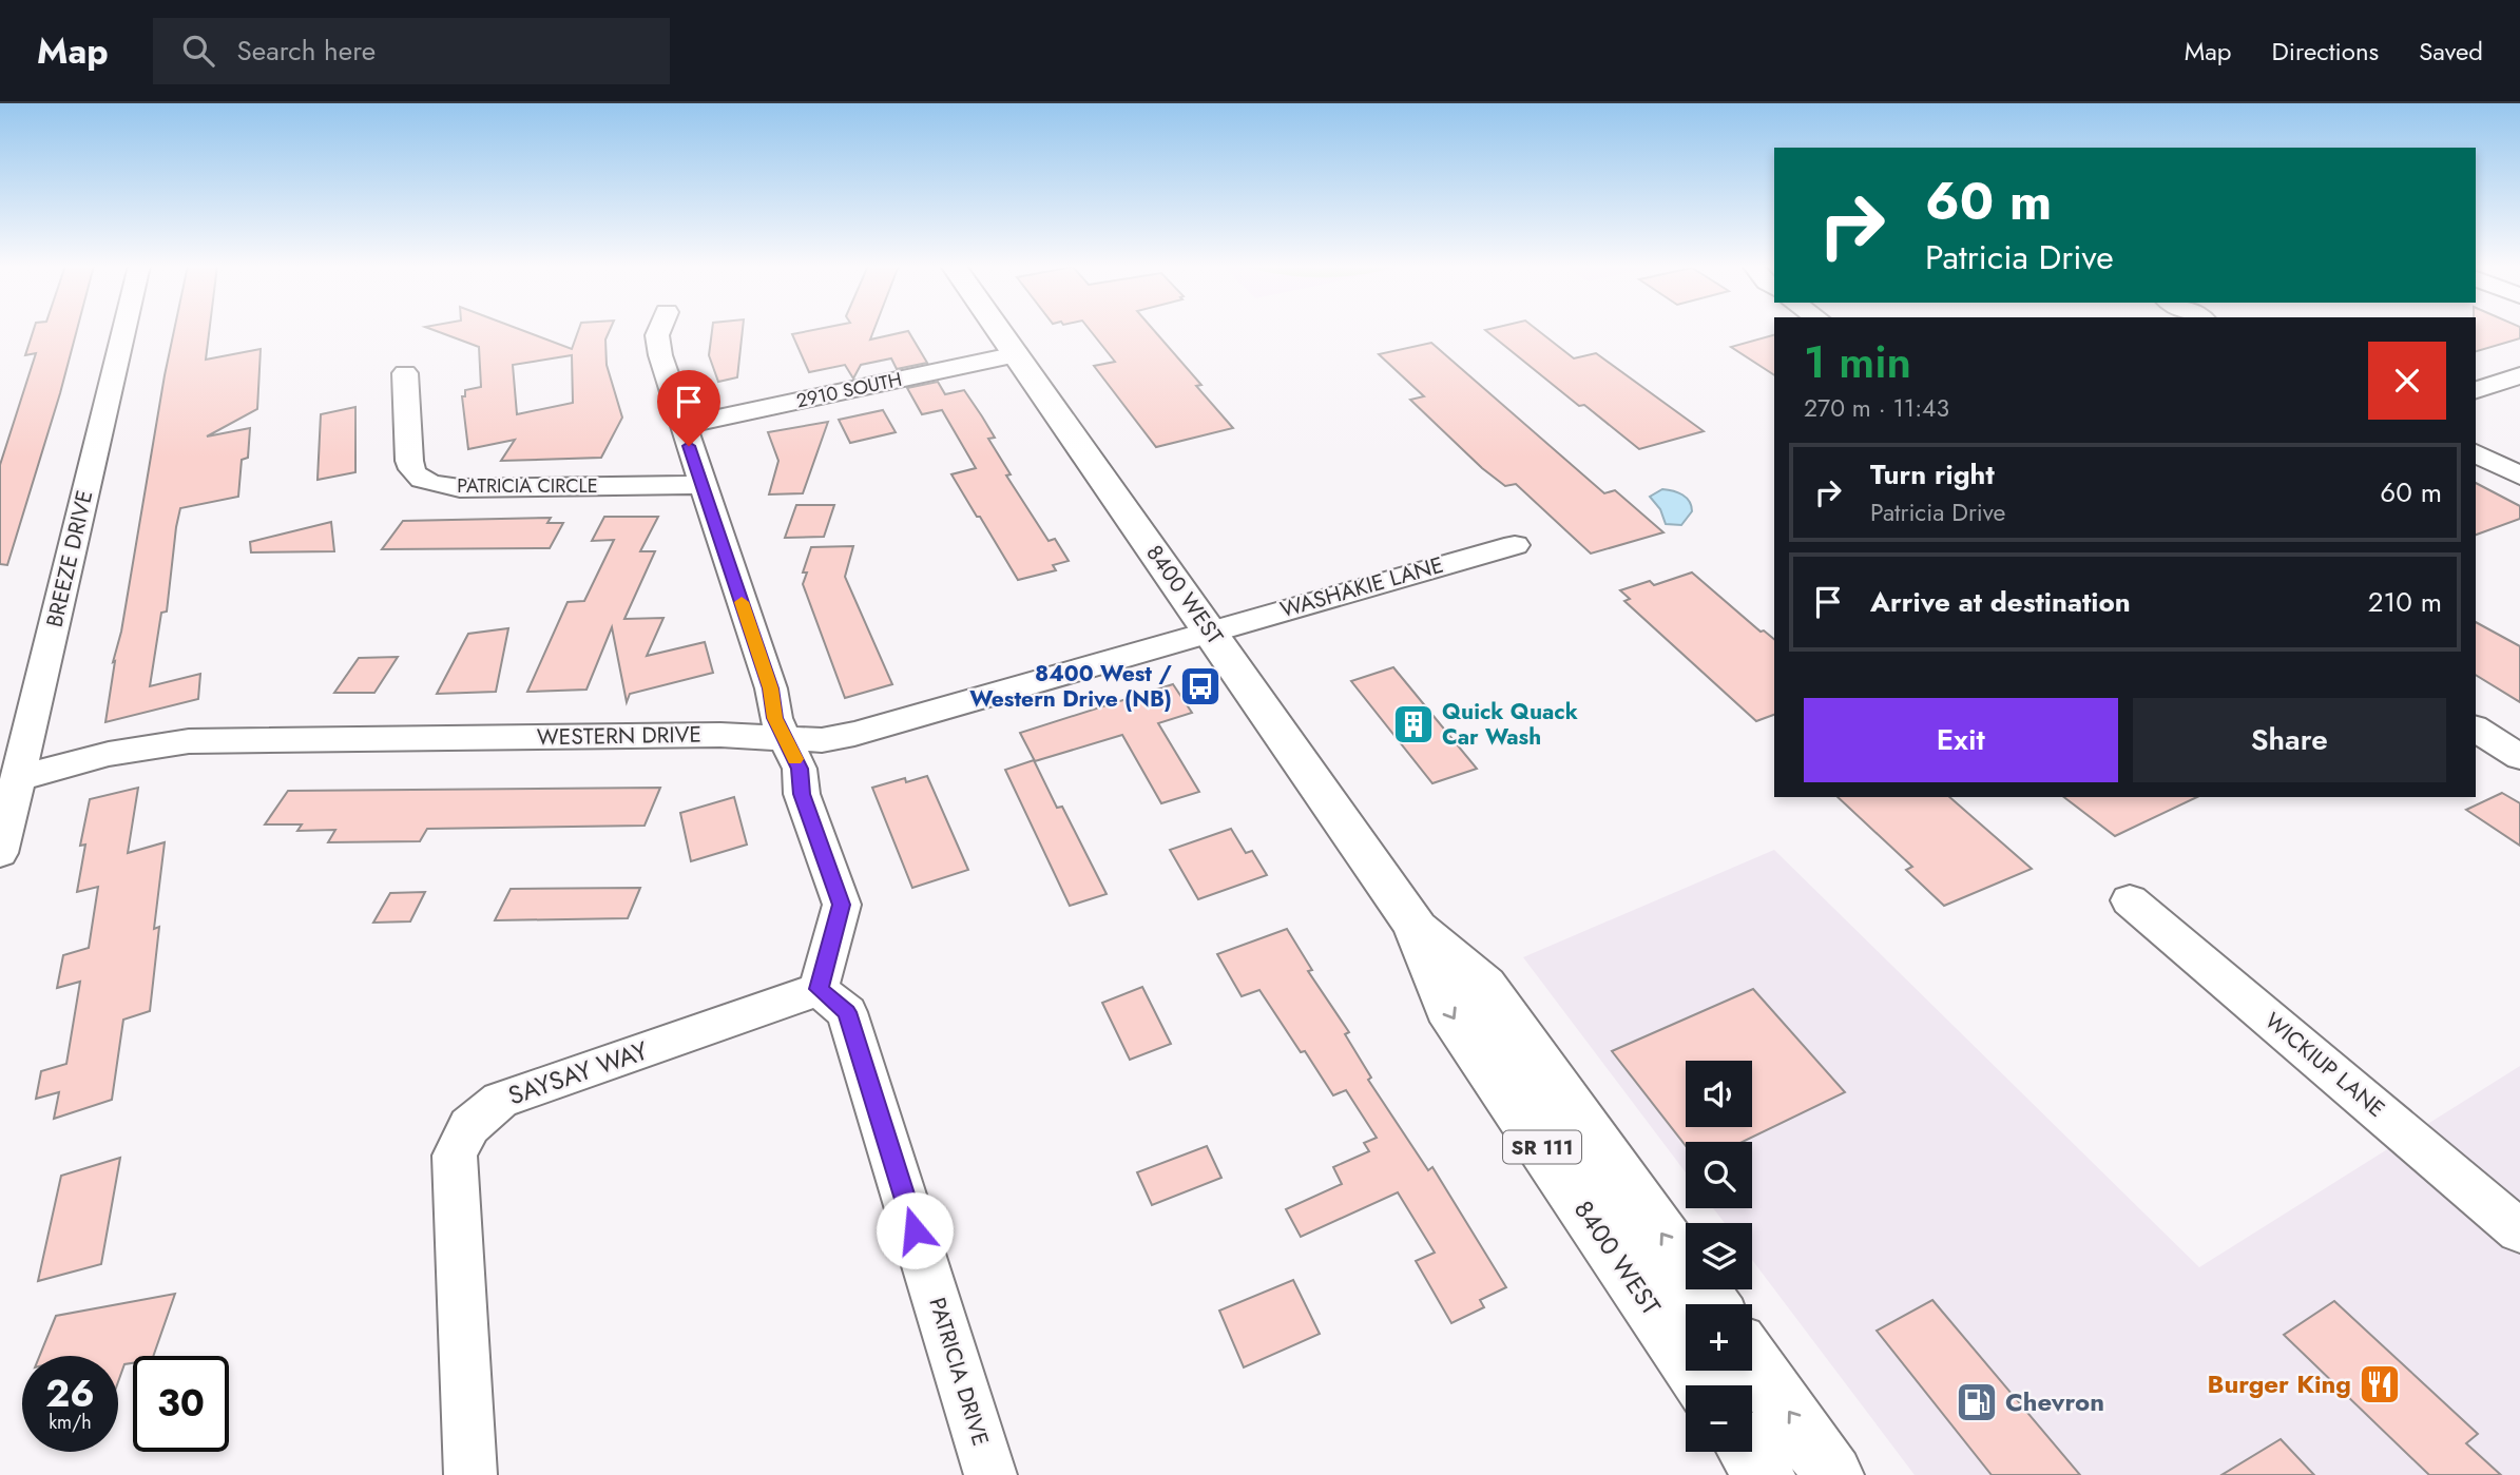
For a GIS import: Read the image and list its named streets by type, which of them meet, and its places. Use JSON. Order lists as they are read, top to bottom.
{
  "streets": {
    "main road": ["8400 WEST", "SR 111"],
    "street": [
      "2910 SOUTH",
      "PATRICIA CIRCLE",
      "BREEZE DRIVE",
      "WASHAKIE LANE",
      "WESTERN DRIVE",
      "WICKIUP LANE",
      "SAYSAY WAY",
      "PATRICIA DRIVE"
    ]
  },
  "crossings": [
    ["2910 SOUTH", "8400 WEST"],
    ["BREEZE DRIVE", "WESTERN DRIVE"],
    ["WASHAKIE LANE", "8400 WEST"],
    ["WASHAKIE LANE", "WESTERN DRIVE"],
    ["8400 WEST", "WESTERN DRIVE"],
    ["SAYSAY WAY", "PATRICIA DRIVE"]
  ],
  "places": {
    "bus stop": ["8400 West / Western Drive (NB)"],
    "building": ["Quick Quack Car Wash"],
    "restaurant": ["Burger King"],
    "fuel station": ["Chevron"]
  },
  "page": {
    "header": "Map",
    "search": "Search here",
    "nav": ["Map", "Directions", "Saved"],
    "turn": ["60 m", "Patricia Drive"],
    "heading": ["1 min", "270 m · 11:43"],
    "list": [
      {
        "name": "Turn right",
        "note": "Patricia Drive",
        "value": "60 m"
      },
      {
        "name": "Arrive at destination",
        "value": "210 m"
      }
    ],
    "buttons": ["Exit", "Share"],
    "map_buttons": ["+", "−"],
    "speed": "26 km/h",
    "limit": "30"
  }
}
